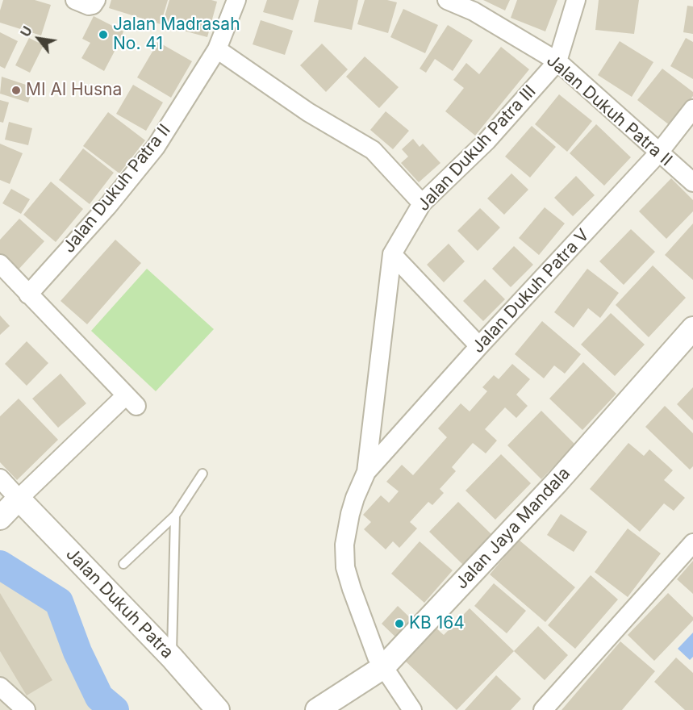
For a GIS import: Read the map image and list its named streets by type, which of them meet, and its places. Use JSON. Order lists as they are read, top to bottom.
{
  "streets": {
    "street": [
      "Jalan Dukuh Patra II",
      "Jalan Dukuh Patra III",
      "Jalan Dukuh Patra V",
      "Jalan Jaya Mandala",
      "Jalan Dukuh Patra"
    ]
  },
  "crossings": [
    ["Jalan Dukuh Patra II", "Jalan Dukuh Patra III"],
    ["Jalan Dukuh Patra II", "Jalan Dukuh Patra V"]
  ],
  "places": ["Jalan Madrasah No. 41", "MI Al Husna", "KB 164"],
  "north": "top left"
}
